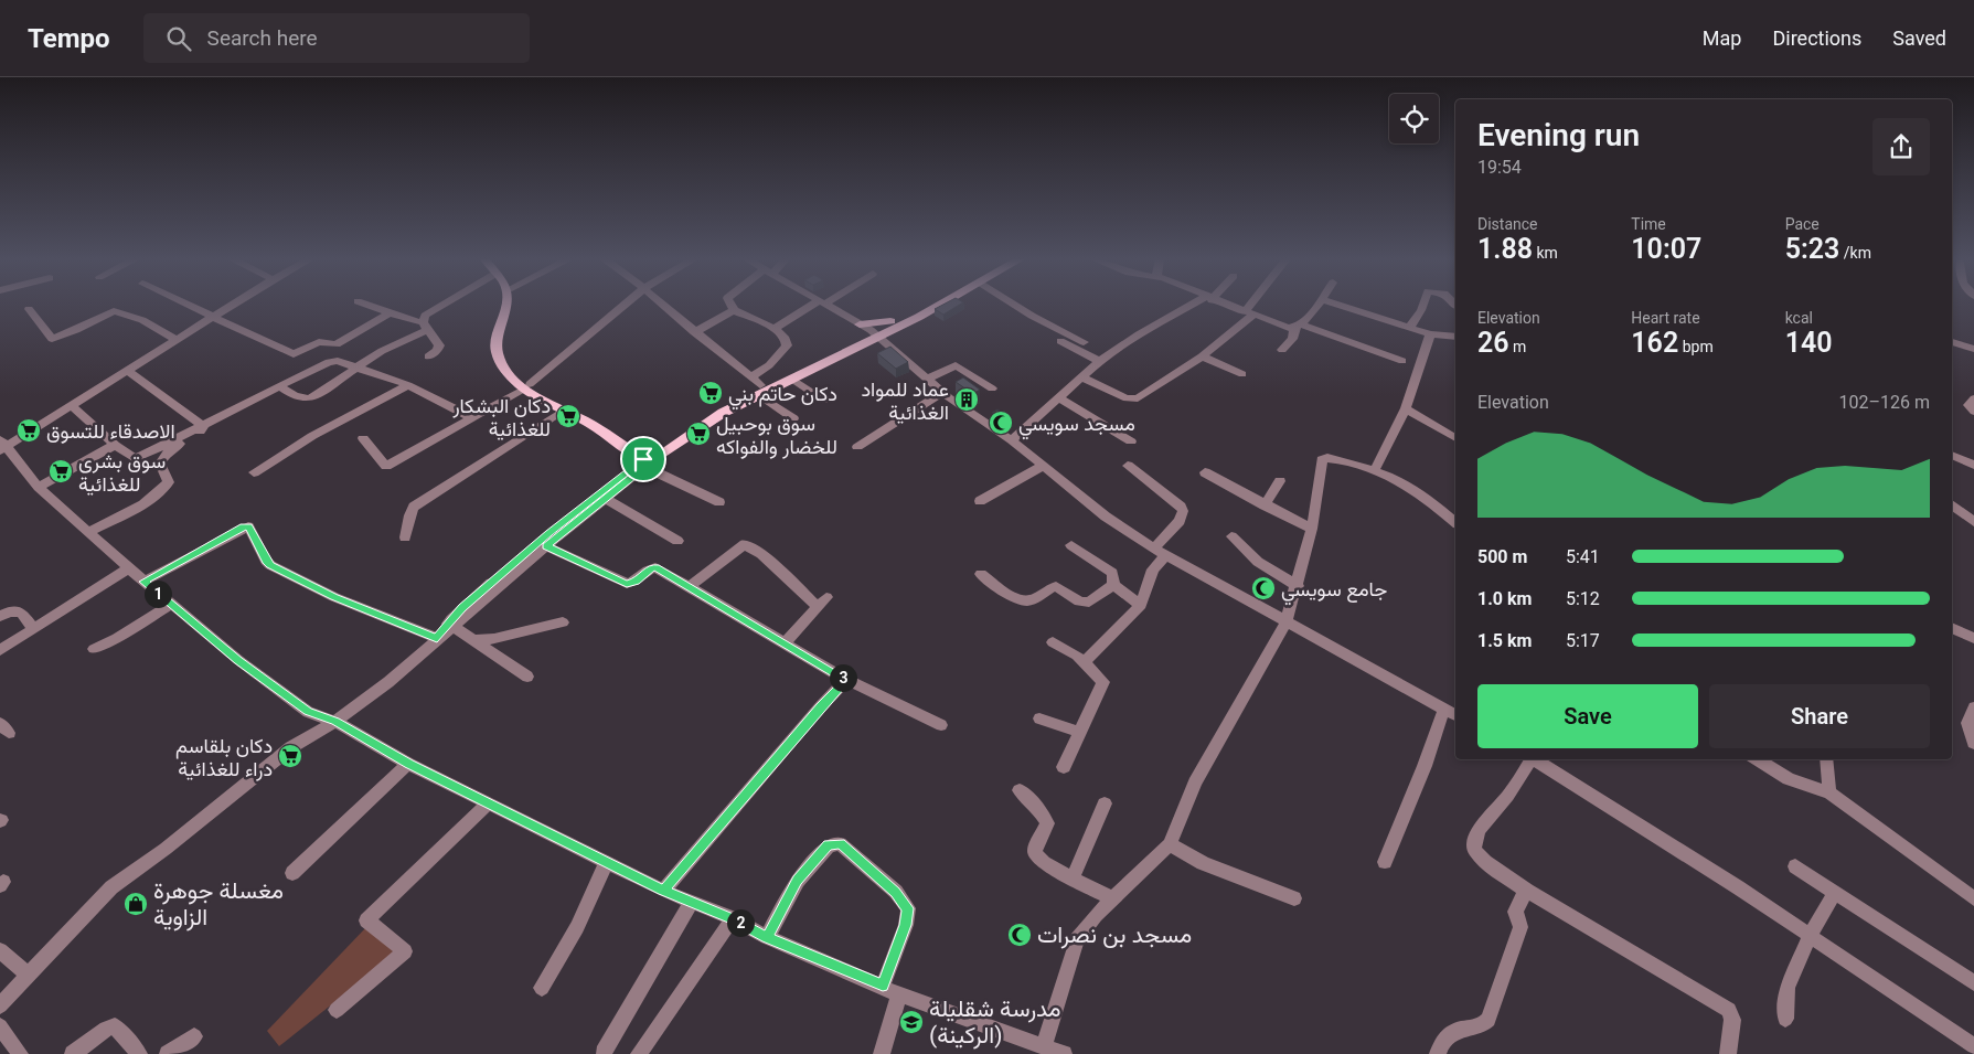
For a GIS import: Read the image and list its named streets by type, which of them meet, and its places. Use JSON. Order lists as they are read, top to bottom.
{
  "places": {
    "supermarket": [
      "دكان حاتم بني",
      "دكان البشكار للغذائية",
      "الاصدقاء للتسوق",
      "سوق بوحبيل للخضار والفواكه",
      "سوق بشرى للغذائية",
      "دكان بلقاسم دراء للغذائية"
    ],
    "building": ["عماد للمواد الغذائية"],
    "mosque": ["مسجد سويسي", "جامع سويسي", "مسجد بن نصرات"],
    "shop": ["مغسلة جوهرة الزاوية"],
    "school or university": ["مدرسة شقليلة (الركينة)"]
  },
  "page": {
    "header": "Tempo",
    "search": "Search here",
    "nav": ["Map", "Directions", "Saved"],
    "heading": ["Evening run", "19:54"],
    "stats": [
      ["Distance", "1.88 km"],
      ["Time", "10:07"],
      ["Pace", "5:23 /km"],
      ["Elevation", "26 m"],
      ["Heart rate", "162 bpm"],
      ["kcal", "140"]
    ],
    "chart": ["Elevation", "102–126 m"],
    "list": [
      {
        "name": "500 m",
        "note": "5:41"
      },
      {
        "name": "1.0 km",
        "note": "5:12"
      },
      {
        "name": "1.5 km",
        "note": "5:17"
      }
    ],
    "pins": ["1", "3", "2"],
    "buttons": ["Save", "Share"]
  }
}
